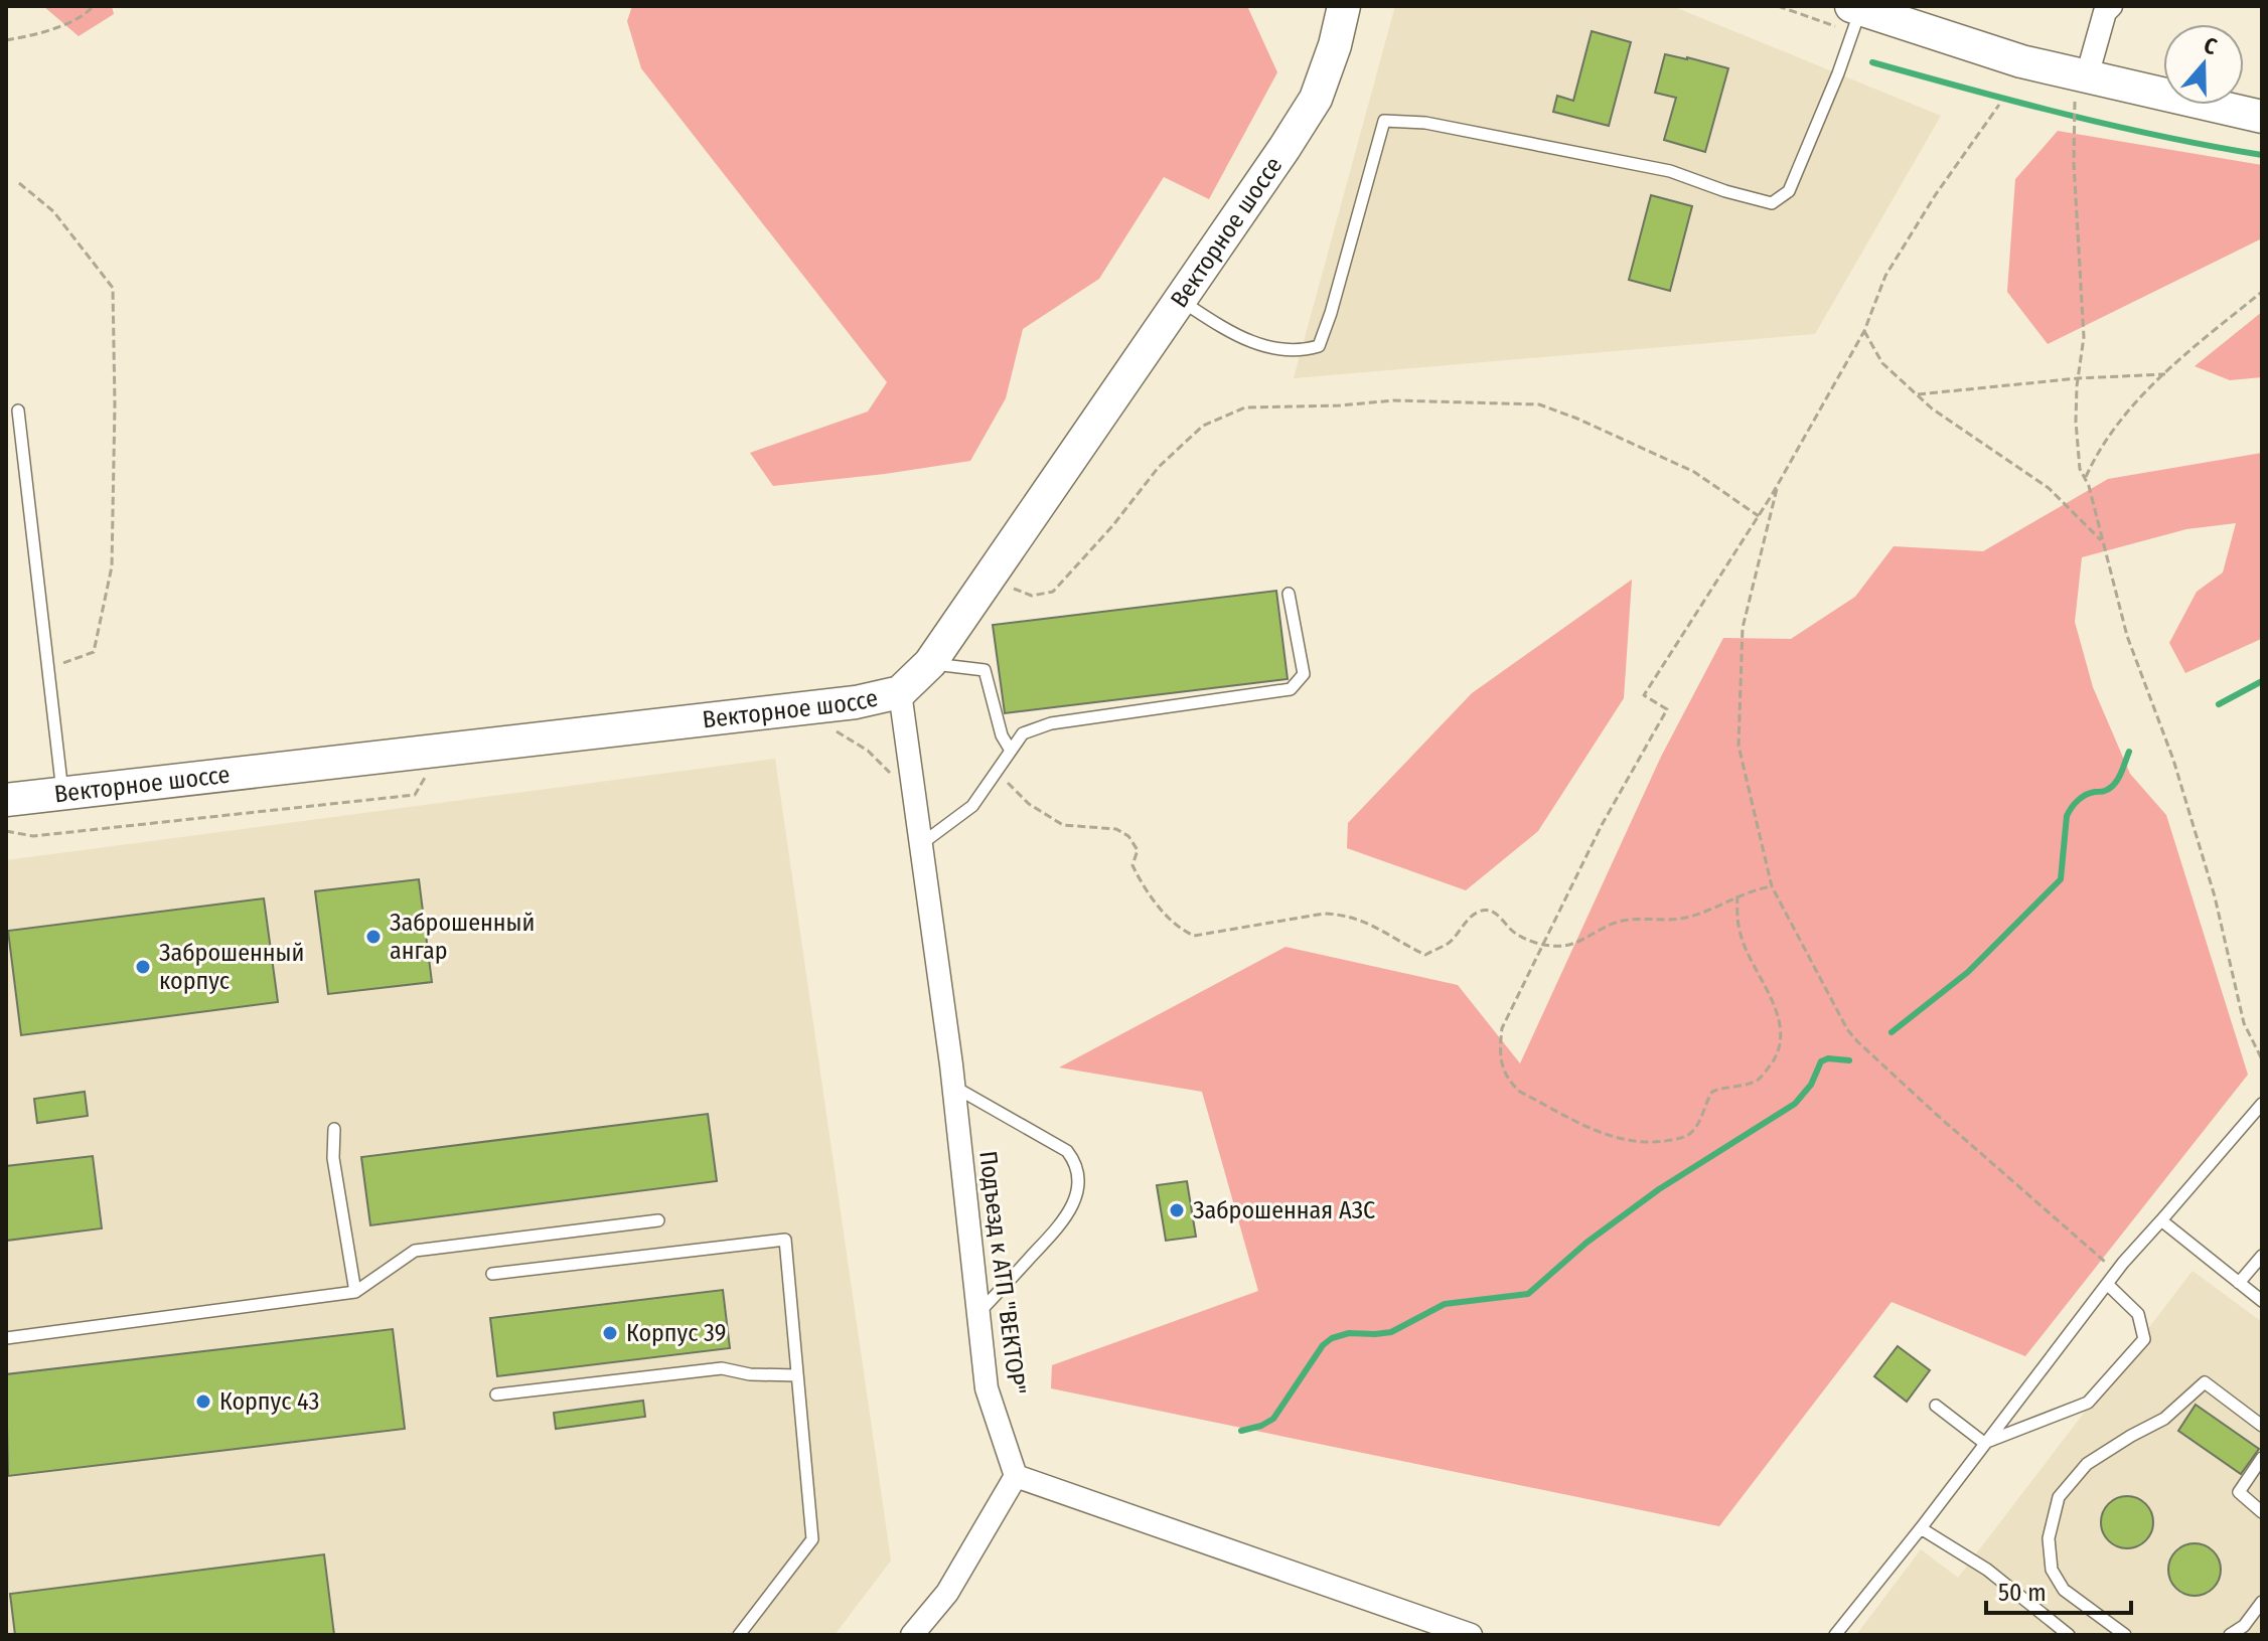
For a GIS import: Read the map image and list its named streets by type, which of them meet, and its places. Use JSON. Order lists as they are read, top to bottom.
{
  "streets": {
    "main road": ["Векторное шоссе"],
    "street": ["Подъезд к АТП \"ВЕКТОР\""]
  },
  "crossings": [
    ["Векторное шоссе", "Подъезд к АТП \"ВЕКТОР\""]
  ],
  "places": [
    "Заброшенный ангар",
    "Заброшенный корпус",
    "Заброшенная АЗС",
    "Корпус 39",
    "Корпус 43"
  ],
  "scale_bar": "50 m",
  "north": "top"
}
